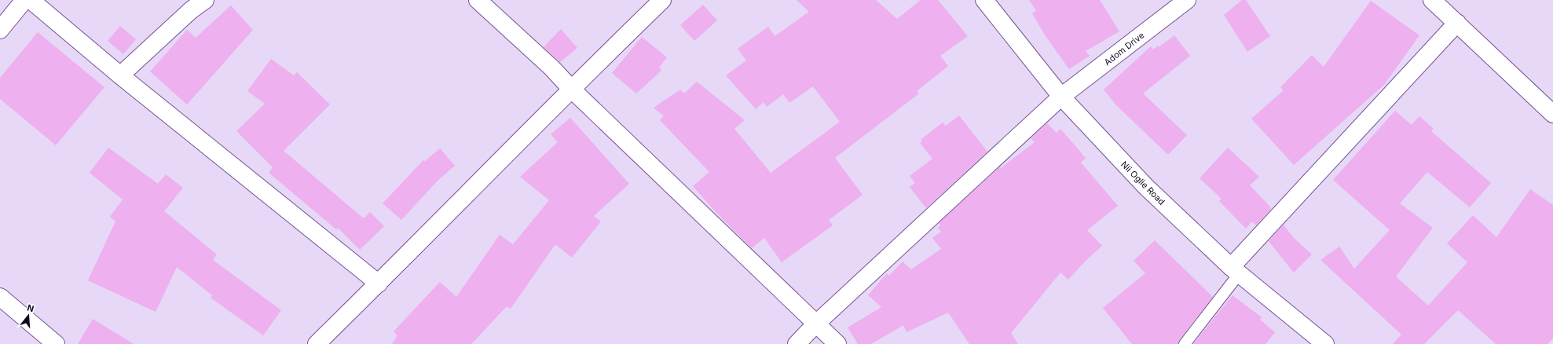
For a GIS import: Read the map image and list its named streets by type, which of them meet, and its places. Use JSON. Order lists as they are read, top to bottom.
{
  "streets": {
    "street": ["Adom Drive", "Nii Oglie Road"]
  },
  "crossings": [
    ["Adom Drive", "Nii Oglie Road"]
  ],
  "north": "top"
}
